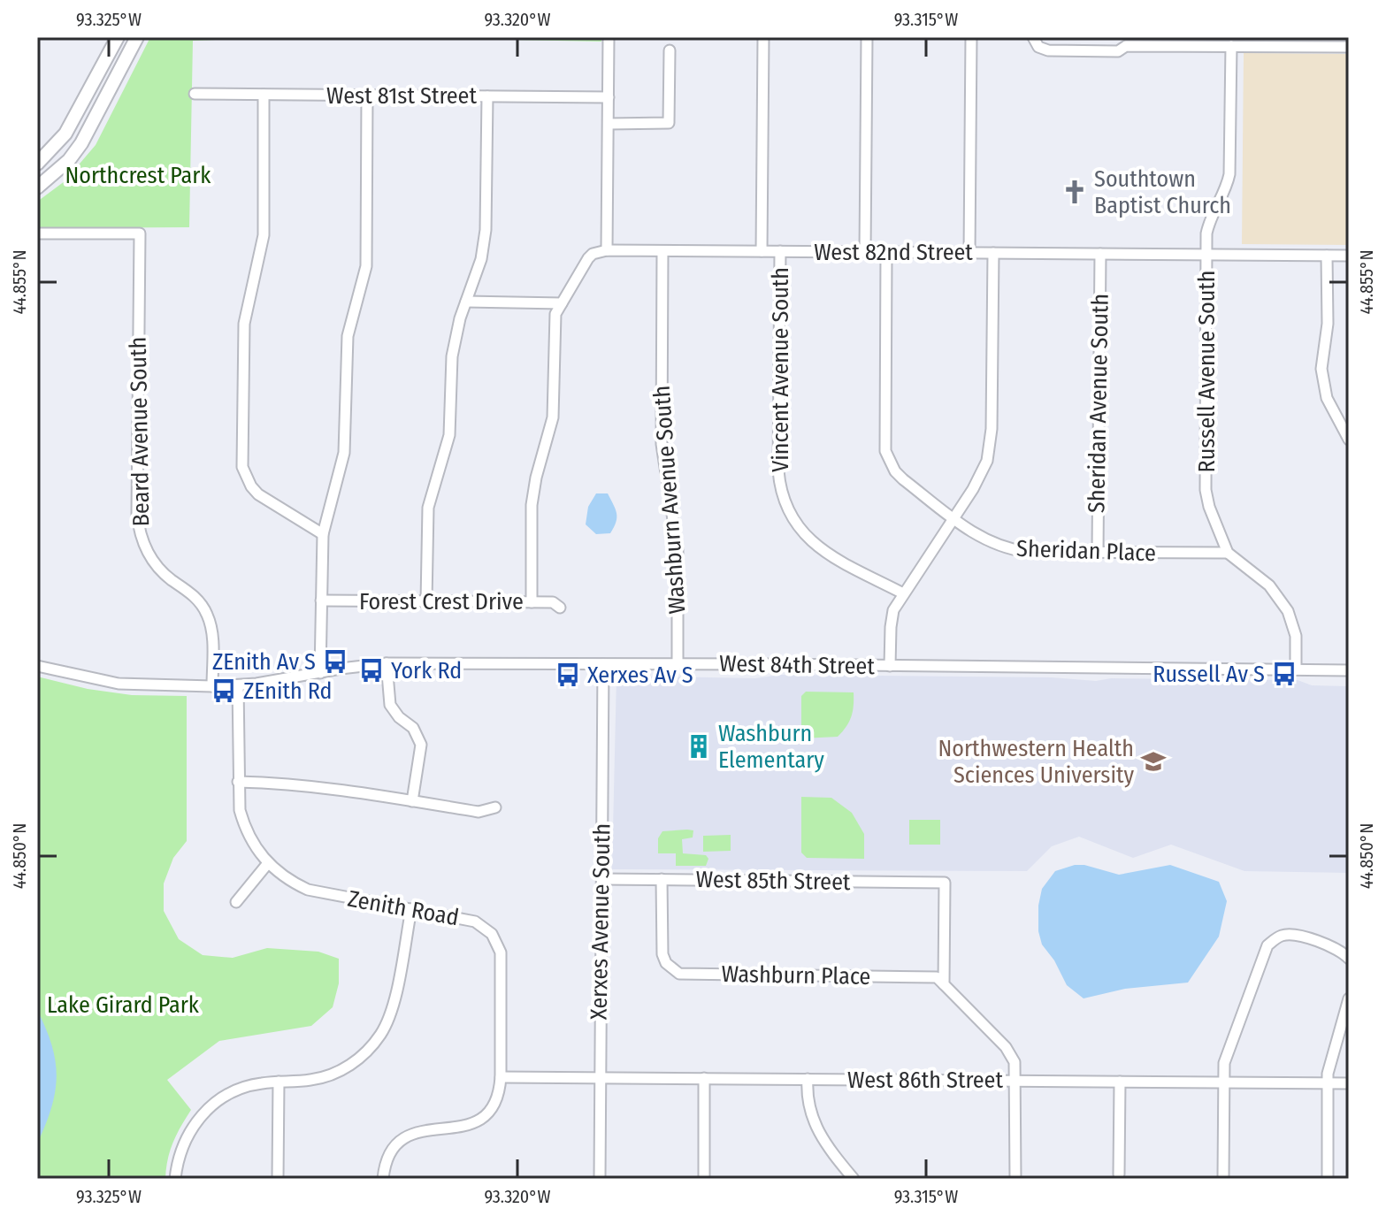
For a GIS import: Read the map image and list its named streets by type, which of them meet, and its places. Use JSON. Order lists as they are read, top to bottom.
{
  "streets": {
    "street": [
      "West 81st Street",
      "West 82nd Street",
      "Vincent Avenue South",
      "Russell Avenue South",
      "Sheridan Avenue South",
      "Beard Avenue South",
      "Washburn Avenue South",
      "Sheridan Place",
      "Forest Crest Drive",
      "West 84th Street",
      "West 85th Street",
      "Zenith Road",
      "Xerxes Avenue South",
      "Washburn Place",
      "West 86th Street"
    ]
  },
  "crossings": [
    ["West 82nd Street", "Vincent Avenue South"],
    ["West 82nd Street", "Russell Avenue South"],
    ["West 82nd Street", "Sheridan Avenue South"],
    ["West 82nd Street", "Washburn Avenue South"],
    ["West 82nd Street", "Sheridan Place"],
    ["Russell Avenue South", "Sheridan Place"],
    ["Russell Avenue South", "West 84th Street"],
    ["Sheridan Avenue South", "Sheridan Place"],
    ["Beard Avenue South", "West 84th Street"],
    ["Washburn Avenue South", "West 84th Street"],
    ["West 84th Street", "Zenith Road"],
    ["West 84th Street", "Xerxes Avenue South"],
    ["West 85th Street", "Xerxes Avenue South"],
    ["West 85th Street", "Washburn Place"],
    ["Zenith Road", "West 86th Street"],
    ["Xerxes Avenue South", "West 86th Street"]
  ],
  "parks": ["Northcrest Park", "Lake Girard Park"],
  "places": {
    "church": ["Southtown Baptist Church"],
    "bus stop": [
      "ZEnith Av S",
      "York Rd",
      "Russell Av S",
      "Xerxes Av S",
      "ZEnith Rd"
    ],
    "building": ["Washburn Elementary"],
    "school or university": ["Northwestern Health Sciences University"]
  },
  "coordinates": [
    "93.325°W",
    "93.320°W",
    "93.315°W",
    "44.855°N",
    "44.850°N"
  ]
}
